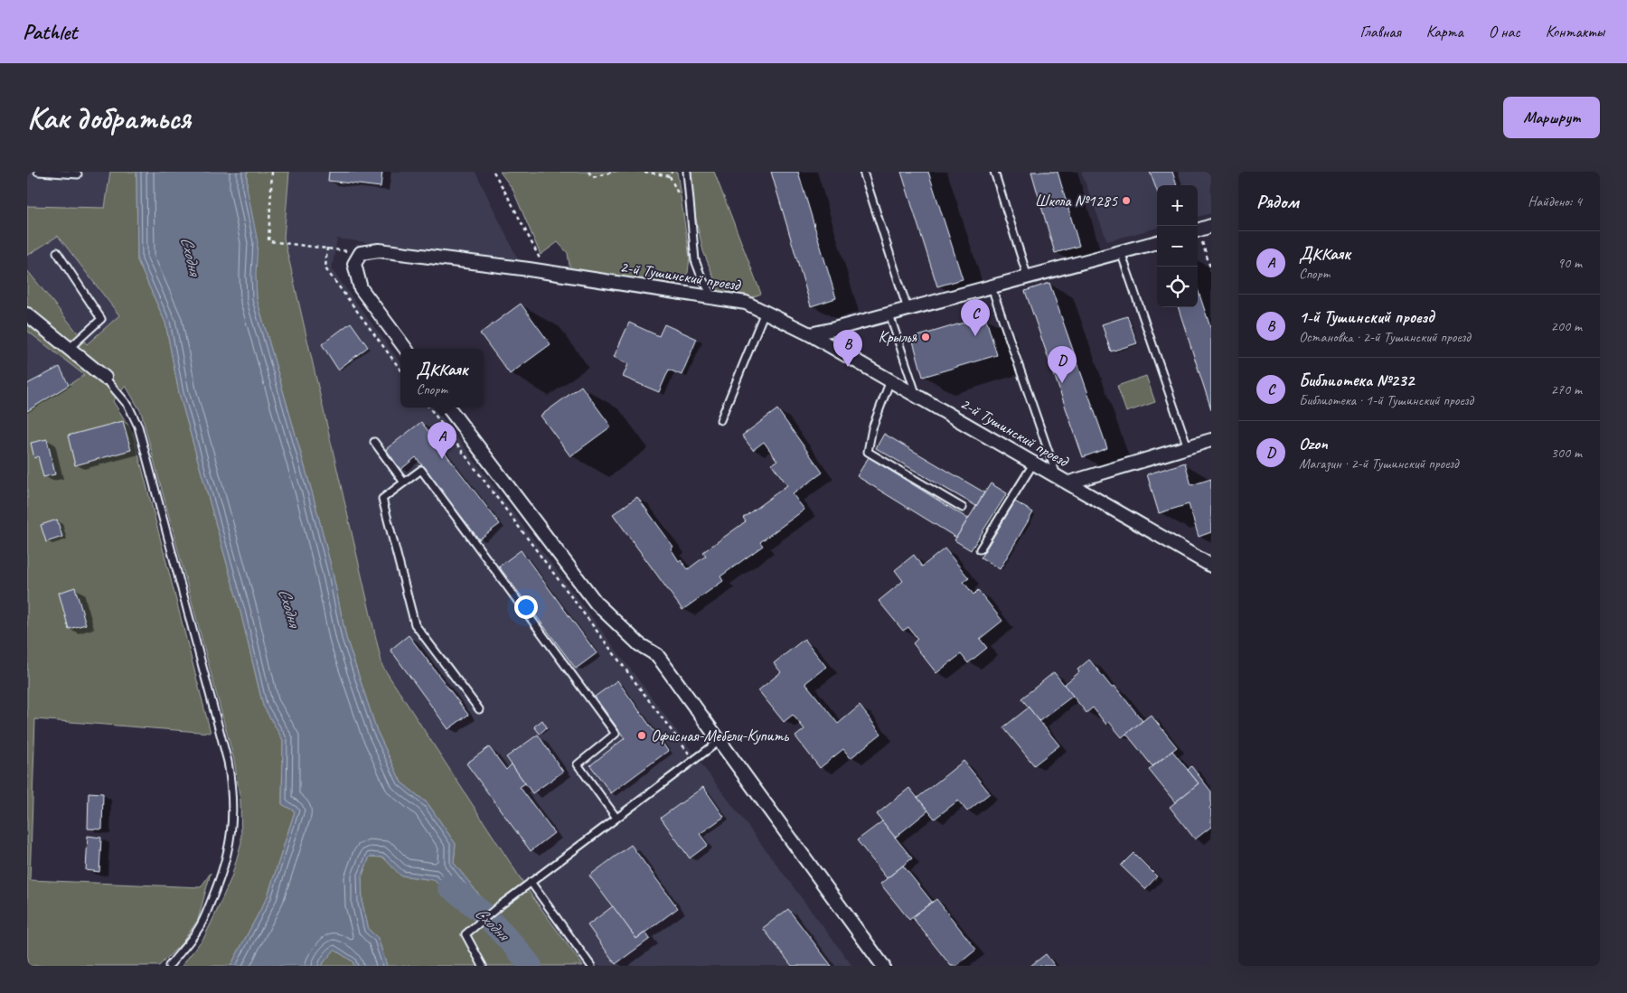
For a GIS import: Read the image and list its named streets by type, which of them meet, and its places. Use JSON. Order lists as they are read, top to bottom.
{
  "streets": {
    "street": ["2-й Тушинский проезд"]
  },
  "water": ["Сходня"],
  "places": ["Школа №1285", "Крылья", "Офисная-Мебели-Купить"],
  "page": {
    "header": "Pathlet",
    "nav": [
      "Главная",
      "Карта",
      "О нас",
      "Контакты"
    ],
    "buttons": "Маршрут",
    "title": "Как добраться",
    "heading": ["Рядом", "Найдено: 4"],
    "map_buttons": ["+", "−"],
    "list": [
      {
        "mark": "A",
        "name": "ДККаяк",
        "note": "Спорт",
        "value": "90 m"
      },
      {
        "mark": "B",
        "name": "1-й Тушинский проезд",
        "note": "Остановка · 2-й Тушинский проезд",
        "value": "200 m"
      },
      {
        "mark": "C",
        "name": "Библиотека №232",
        "note": "Библиотека · 1-й Тушинский проезд",
        "value": "270 m"
      },
      {
        "mark": "D",
        "name": "Ozon",
        "note": "Магазин · 2-й Тушинский проезд",
        "value": "300 m"
      }
    ],
    "pins": [
      "C",
      "B",
      "D",
      "A"
    ],
    "popup": ["ДККаяк", "Спорт"]
  }
}
